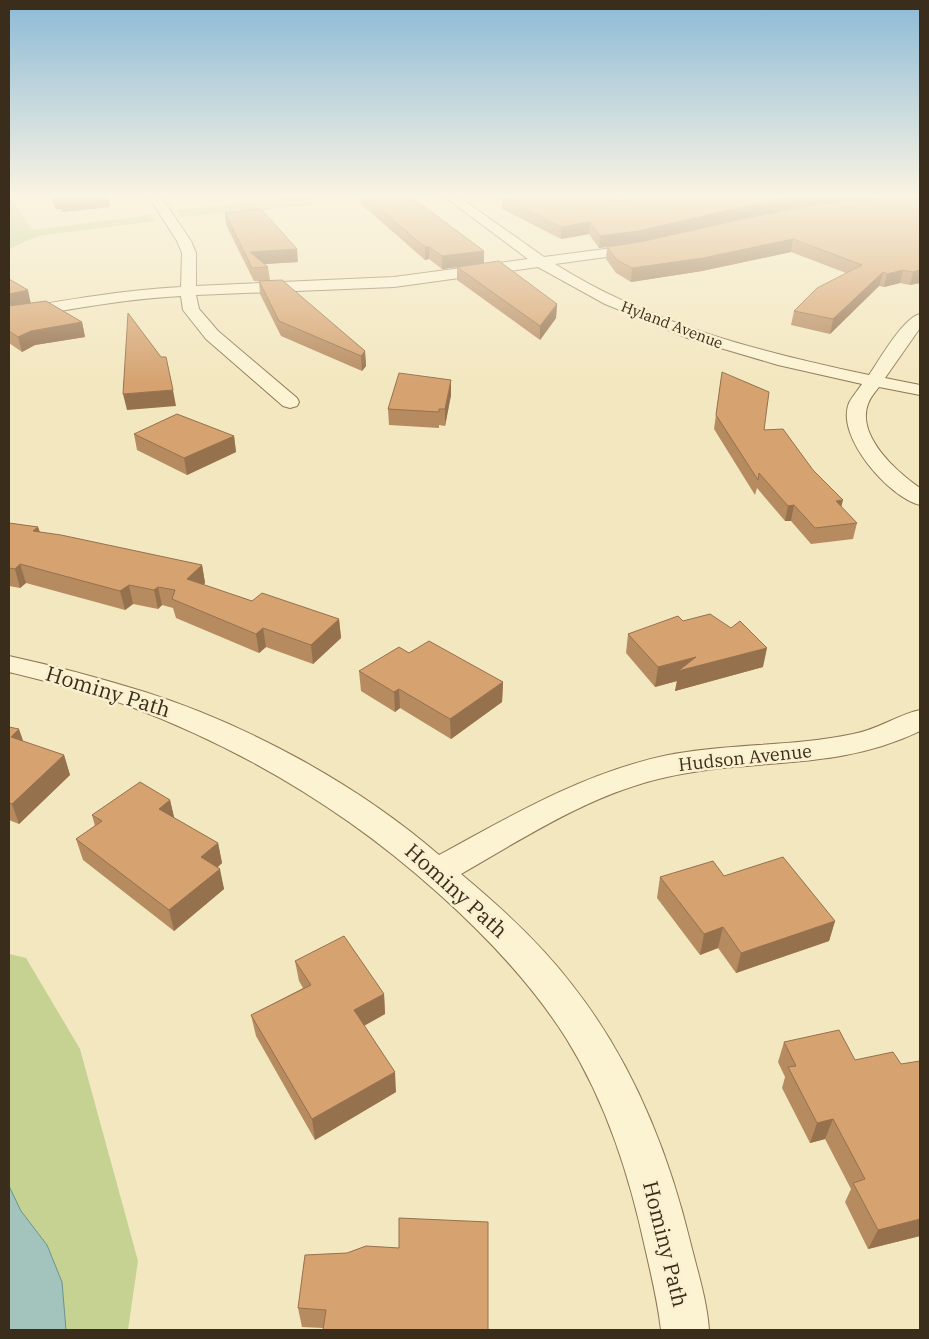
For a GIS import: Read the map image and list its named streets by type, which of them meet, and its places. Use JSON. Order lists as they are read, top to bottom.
{
  "streets": {
    "street": ["Hyland Avenue", "Hominy Path", "Hudson Avenue"]
  },
  "crossings": [
    ["Hominy Path", "Hudson Avenue"]
  ]
}
